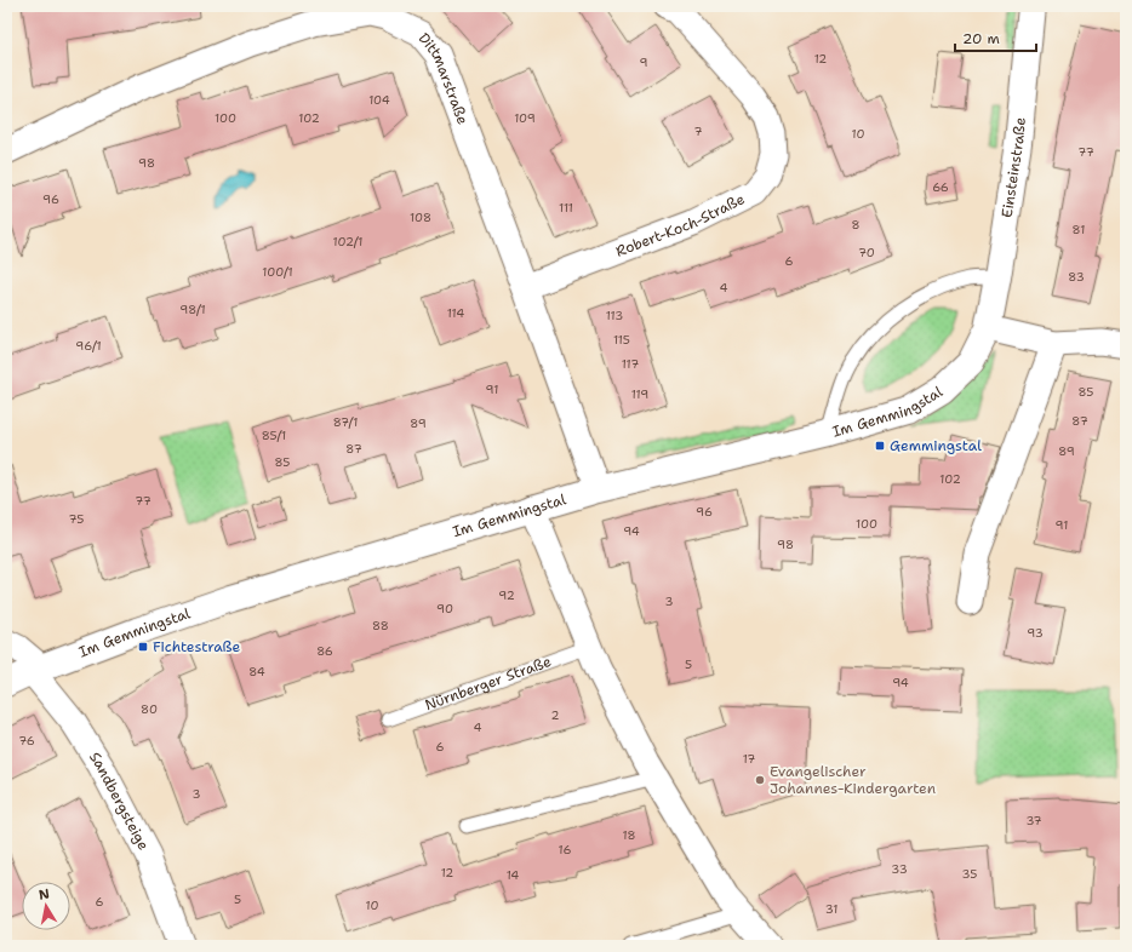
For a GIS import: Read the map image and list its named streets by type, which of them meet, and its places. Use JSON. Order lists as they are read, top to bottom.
{
  "streets": {
    "street": [
      "Dittmarstraße",
      "Einsteinstraße",
      "Robert-Koch-Straße",
      "Im Gemmingstal",
      "Sandbergsteige"
    ],
    "lane": ["Nürnberger Straße"]
  },
  "crossings": [
    ["Dittmarstraße", "Robert-Koch-Straße"],
    ["Dittmarstraße", "Im Gemmingstal"],
    ["Einsteinstraße", "Im Gemmingstal"],
    ["Im Gemmingstal", "Sandbergsteige"]
  ],
  "places": {
    "transit": ["Gemmingstal", "Fichtestraße"],
    "other": ["Evangelischer Johannes-Kindergarten"]
  },
  "house_numbers": [
    "12",
    "9",
    "104",
    "100",
    "102",
    "109",
    "7",
    "10",
    "77",
    "98",
    "66",
    "96",
    "111",
    "108",
    "8",
    "81",
    "102/1",
    "70",
    "6",
    "100/1",
    "83",
    "4",
    "98/1",
    "114",
    "113",
    "115",
    "96/1",
    "117",
    "91",
    "85",
    "119",
    "87",
    "87/1",
    "89",
    "85/1",
    "87",
    "89",
    "85",
    "102",
    "77",
    "96",
    "75",
    "100",
    "91",
    "94",
    "98",
    "92",
    "3",
    "90",
    "88",
    "93",
    "86",
    "5",
    "84",
    "94",
    "80",
    "2",
    "4",
    "76",
    "6",
    "17",
    "3",
    "37",
    "18",
    "16",
    "33",
    "12",
    "35",
    "14",
    "5",
    "6",
    "10",
    "31"
  ],
  "scale_bar": "20 m",
  "north": "top"
}
